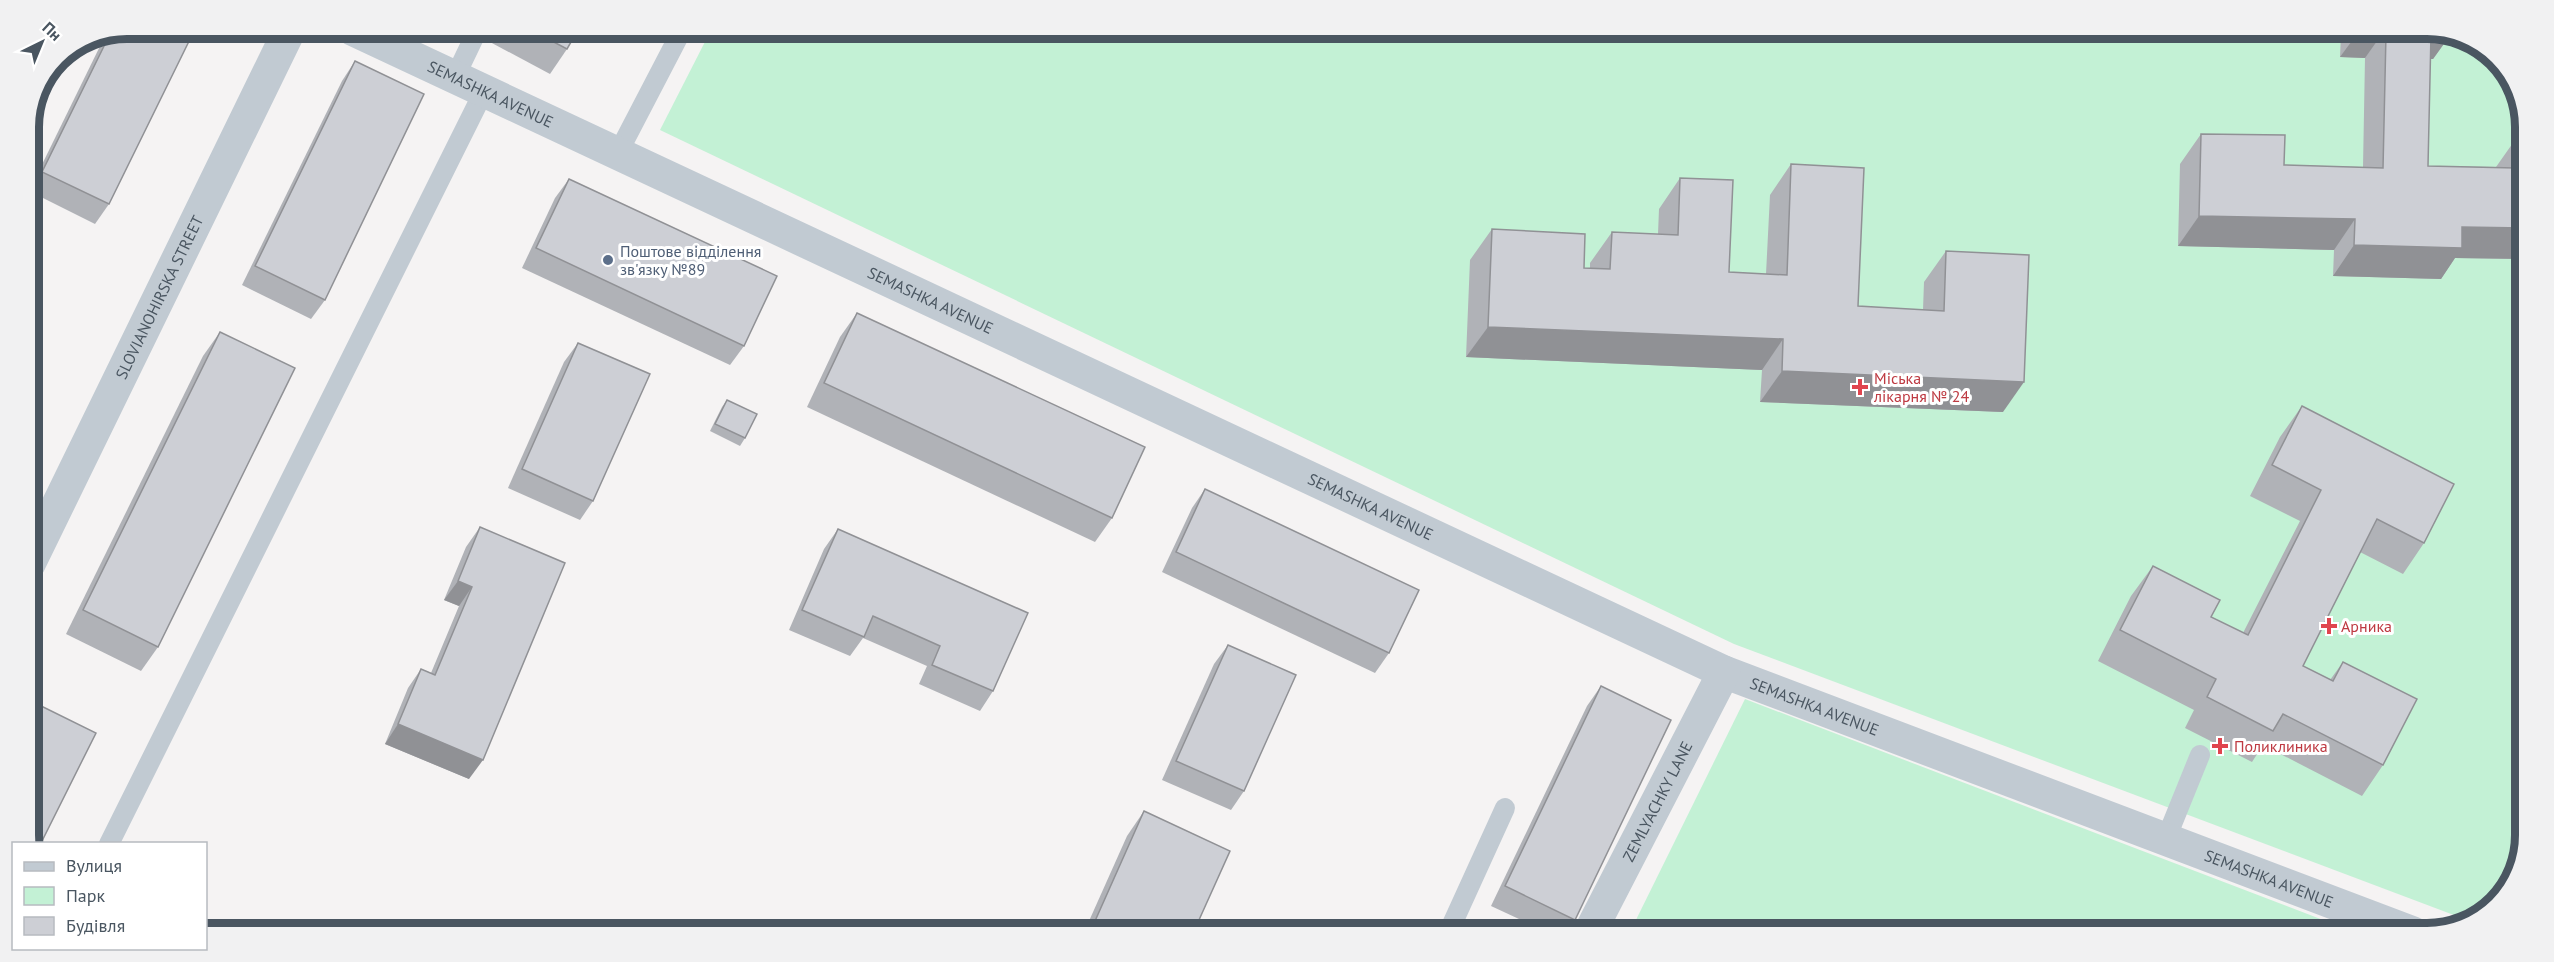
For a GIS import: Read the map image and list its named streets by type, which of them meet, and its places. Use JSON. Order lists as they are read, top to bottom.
{
  "streets": {
    "street": ["SEMASHKA AVENUE", "SLOVIANOHIRSKA STREET", "ZEMLYACHKY LANE"]
  },
  "crossings": [
    ["SEMASHKA AVENUE", "ZEMLYACHKY LANE"]
  ],
  "places": {
    "other": ["Поштове відділення зв'язку №89"],
    "health": ["Міська лікарня № 24", "Арника", "Поликлиника"]
  },
  "legend": ["Вулиця", "Парк", "Будівля"],
  "north": "top right"
}
